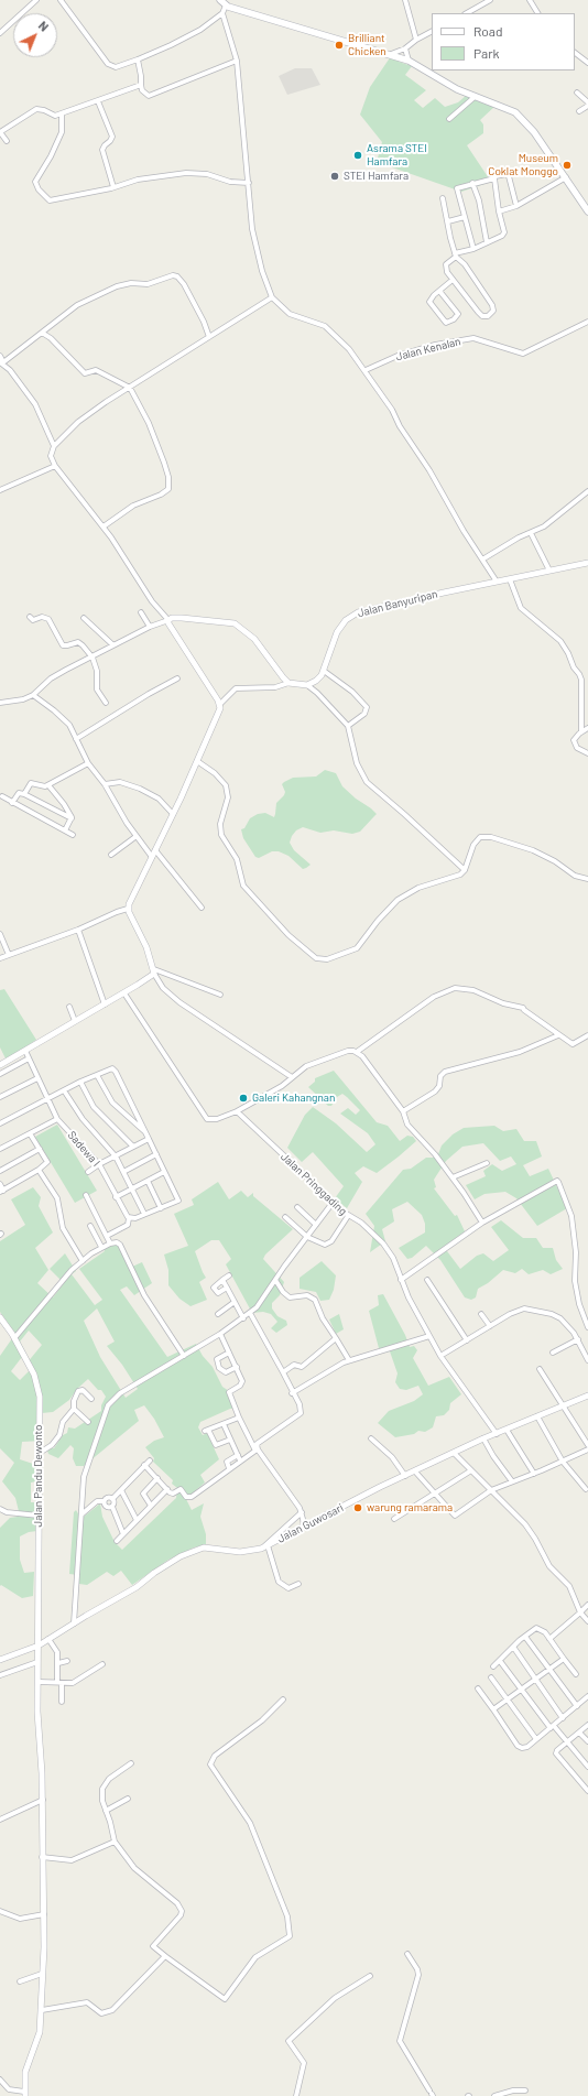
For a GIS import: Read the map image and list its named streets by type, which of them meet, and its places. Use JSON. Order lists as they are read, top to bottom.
{
  "streets": {
    "street": [
      "Jalan Kenalan",
      "Jalan Banyuripan",
      "Sadewa I",
      "Jalan Pringgading",
      "Jalan Pandu Dewonto",
      "Jalan Guwosari"
    ]
  },
  "crossings": [
    ["Jalan Pringgading", "Jalan Guwosari"],
    ["Jalan Pandu Dewonto", "Jalan Guwosari"]
  ],
  "places": [
    "Brilliant Chicken",
    "Asrama STEI Hamfara",
    "Museum Coklat Monggo",
    "STEI Hamfara",
    "Galeri Kahangnan",
    "warung ramarama"
  ],
  "legend": ["Road", "Park"],
  "north": "top right"
}
